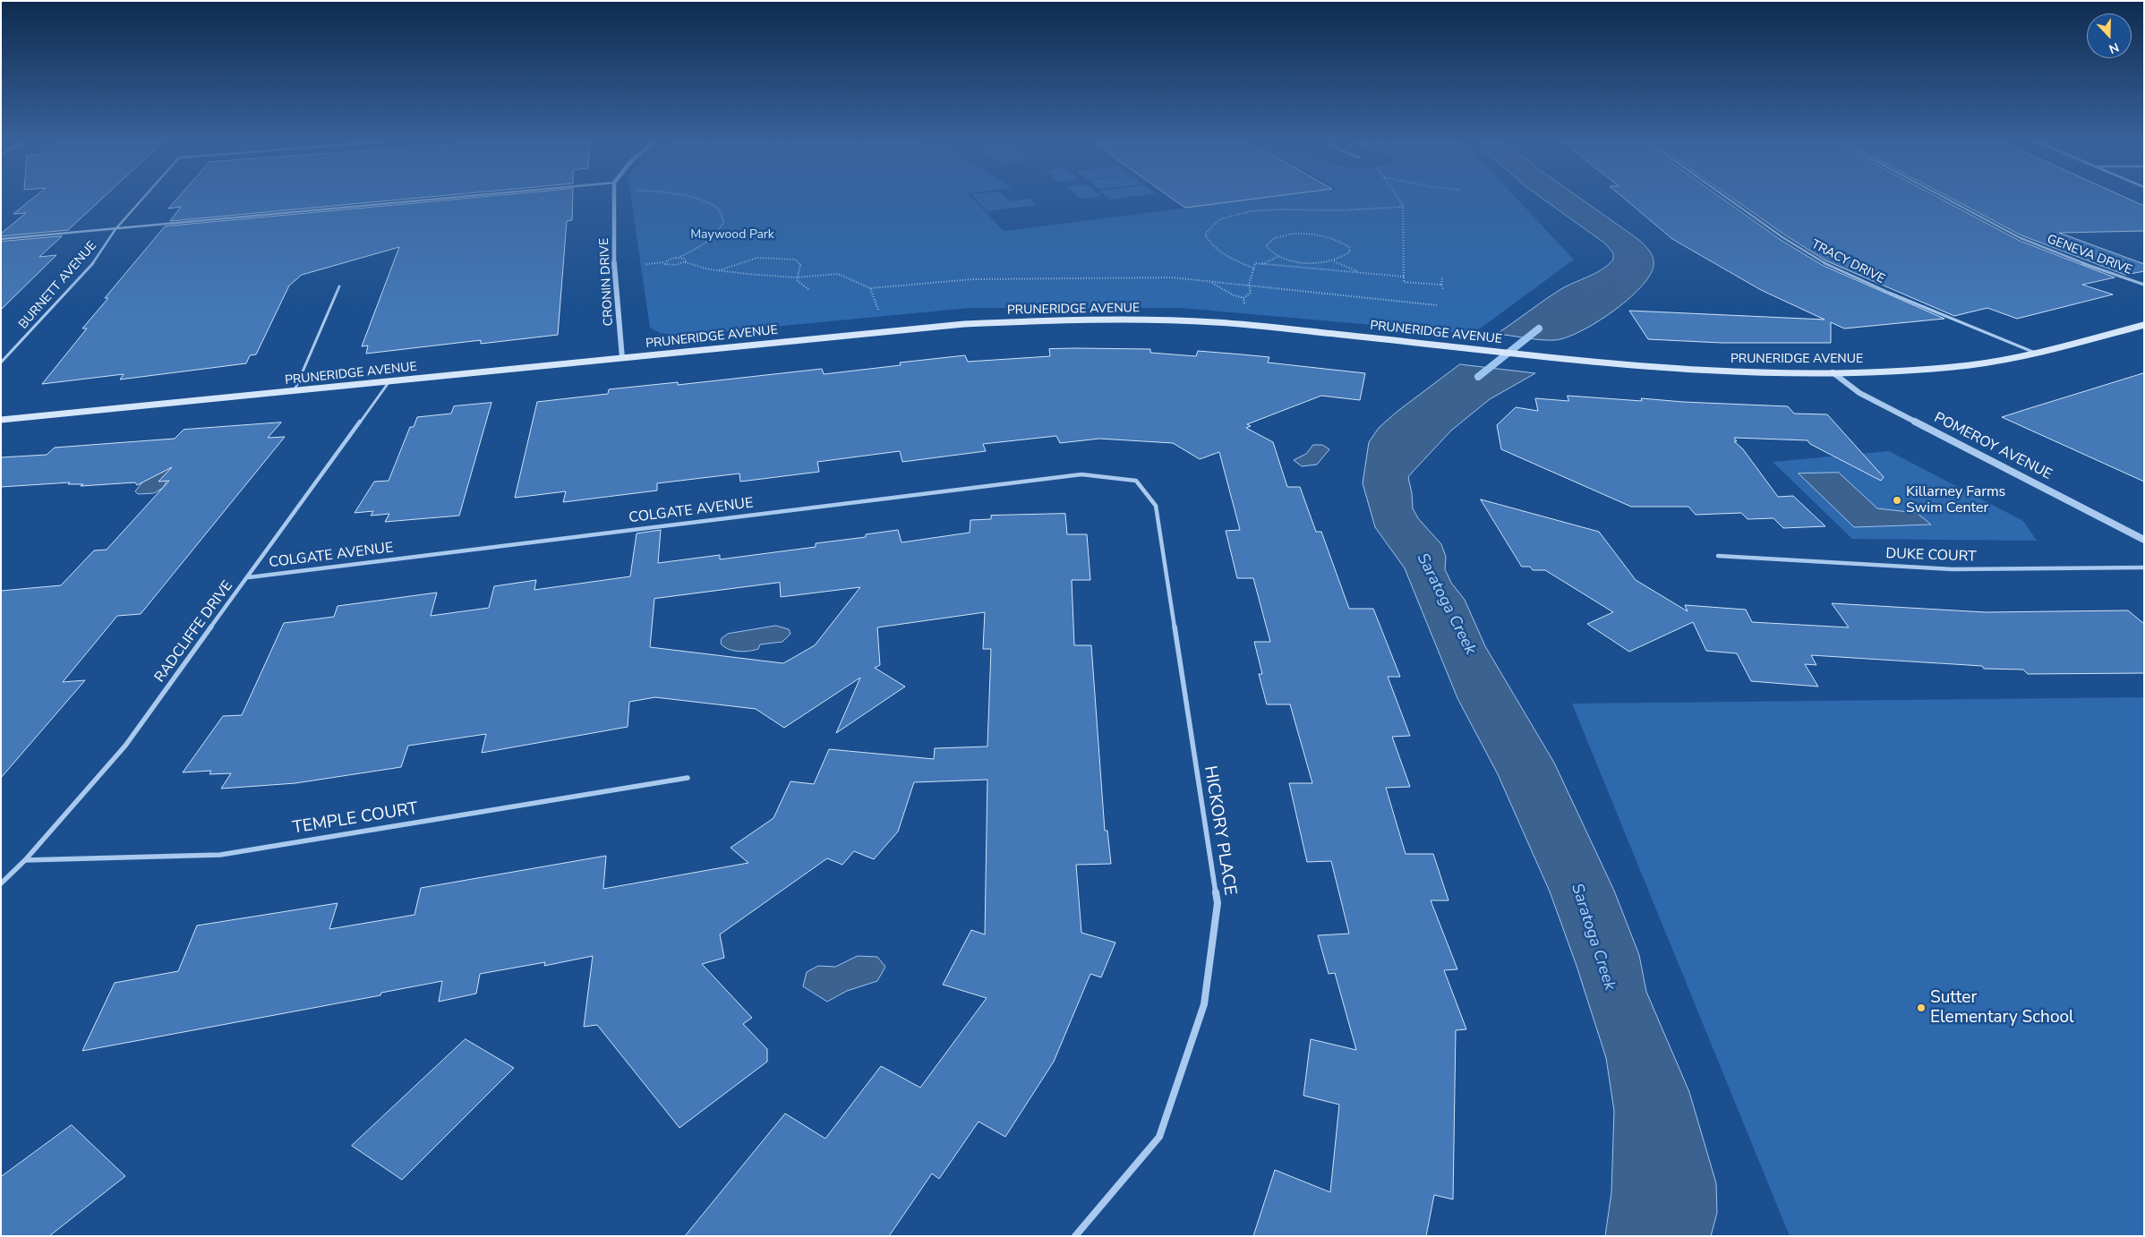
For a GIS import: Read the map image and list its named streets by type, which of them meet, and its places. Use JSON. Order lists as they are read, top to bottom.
{
  "streets": {
    "main road": ["PRUNERIDGE AVENUE"],
    "street": [
      "GENEVA DRIVE",
      "TRACY DRIVE",
      "CRONIN DRIVE",
      "BURNETT AVENUE",
      "POMEROY AVENUE",
      "COLGATE AVENUE",
      "DUKE COURT",
      "RADCLIFFE DRIVE",
      "TEMPLE COURT",
      "HICKORY PLACE"
    ]
  },
  "crossings": [
    ["TRACY DRIVE", "PRUNERIDGE AVENUE"],
    ["CRONIN DRIVE", "PRUNERIDGE AVENUE"],
    ["PRUNERIDGE AVENUE", "POMEROY AVENUE"],
    ["PRUNERIDGE AVENUE", "RADCLIFFE DRIVE"],
    ["COLGATE AVENUE", "RADCLIFFE DRIVE"],
    ["COLGATE AVENUE", "HICKORY PLACE"],
    ["RADCLIFFE DRIVE", "TEMPLE COURT"]
  ],
  "water": ["Saratoga Creek"],
  "parks": ["Maywood Park"],
  "places": ["Killarney Farms Swim Center", "Sutter Elementary School"],
  "north": "bottom"
}
